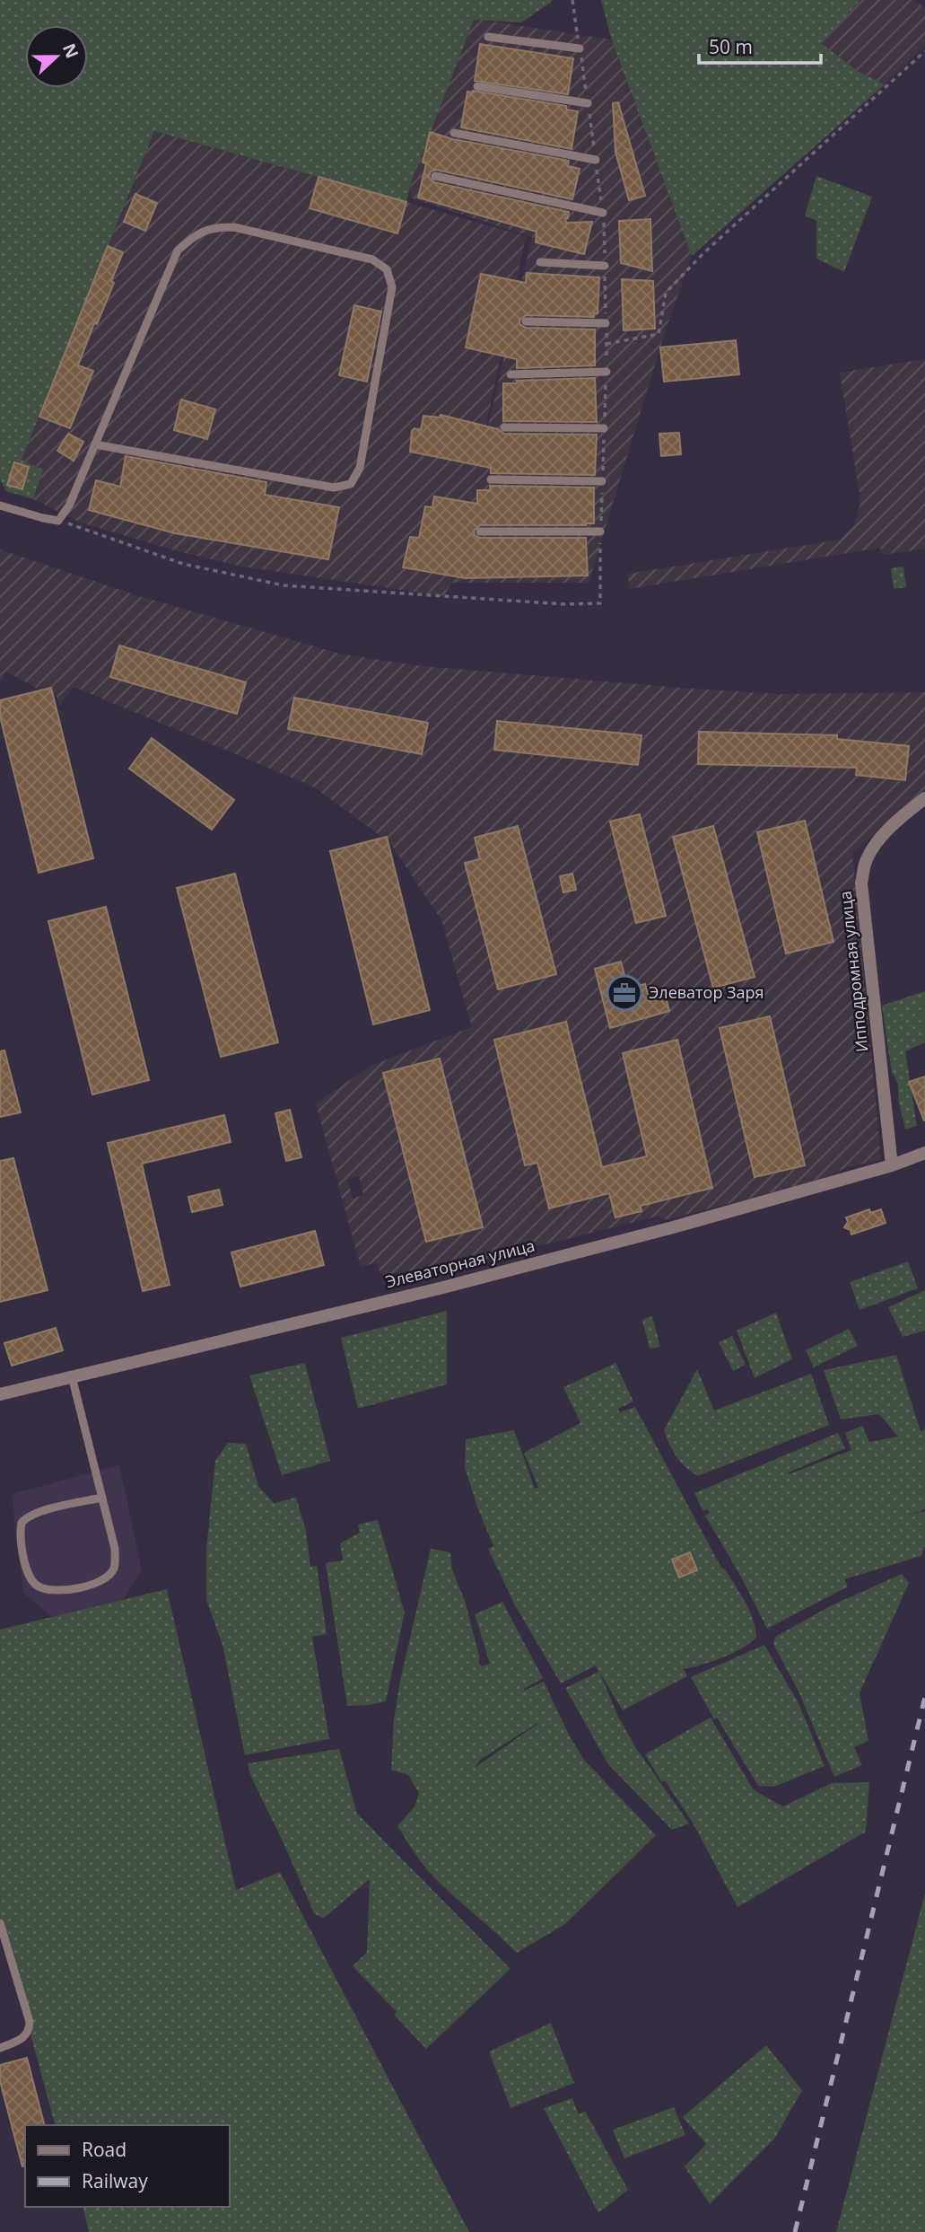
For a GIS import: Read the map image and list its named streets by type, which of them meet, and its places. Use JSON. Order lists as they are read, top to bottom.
{
  "streets": {
    "street": ["Ипподромная улица", "Элеваторная улица"]
  },
  "crossings": [
    ["Ипподромная улица", "Элеваторная улица"]
  ],
  "places": {
    "office": ["Элеватор Заря"]
  },
  "legend": ["Road", "Railway"],
  "scale_bar": "50 m",
  "north": "right"
}
